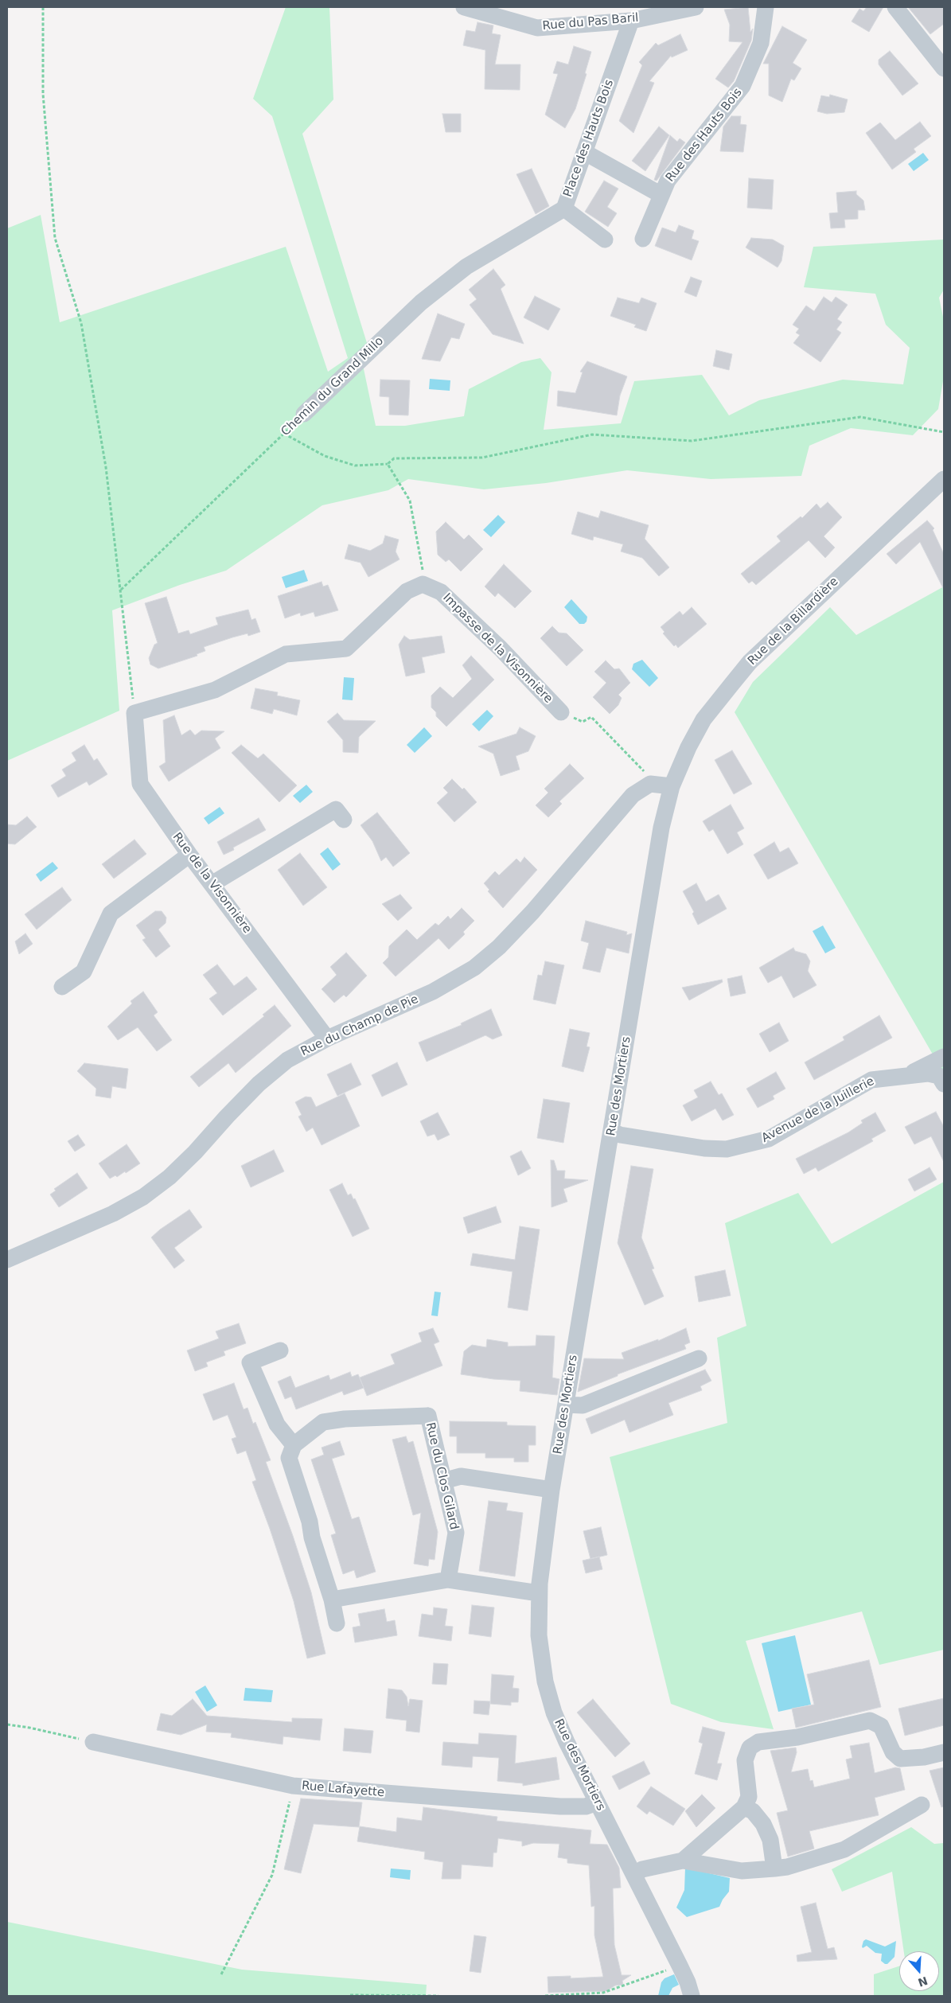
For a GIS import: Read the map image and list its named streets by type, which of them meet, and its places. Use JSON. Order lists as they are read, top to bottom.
{
  "streets": {
    "street": [
      "Rue du Pas Baril",
      "Rue des Hauts Bois",
      "Place des Hauts Bois",
      "Chemin du Grand Millo",
      "Rue de la Billardière",
      "Impasse de la Visonnière",
      "Rue de la Visonnière",
      "Rue du Champ de Pie",
      "Rue des Mortiers",
      "Avenue de la Juillerie",
      "Rue du Clos Gilard",
      "Rue Lafayette"
    ]
  },
  "crossings": [
    ["Rue du Pas Baril", "Place des Hauts Bois"],
    ["Place des Hauts Bois", "Chemin du Grand Millo"],
    ["Rue de la Billardière", "Rue des Mortiers"],
    ["Rue de la Visonnière", "Rue du Champ de Pie"],
    ["Rue des Mortiers", "Avenue de la Juillerie"],
    ["Rue des Mortiers", "Rue Lafayette"]
  ],
  "north": "bottom"
}
